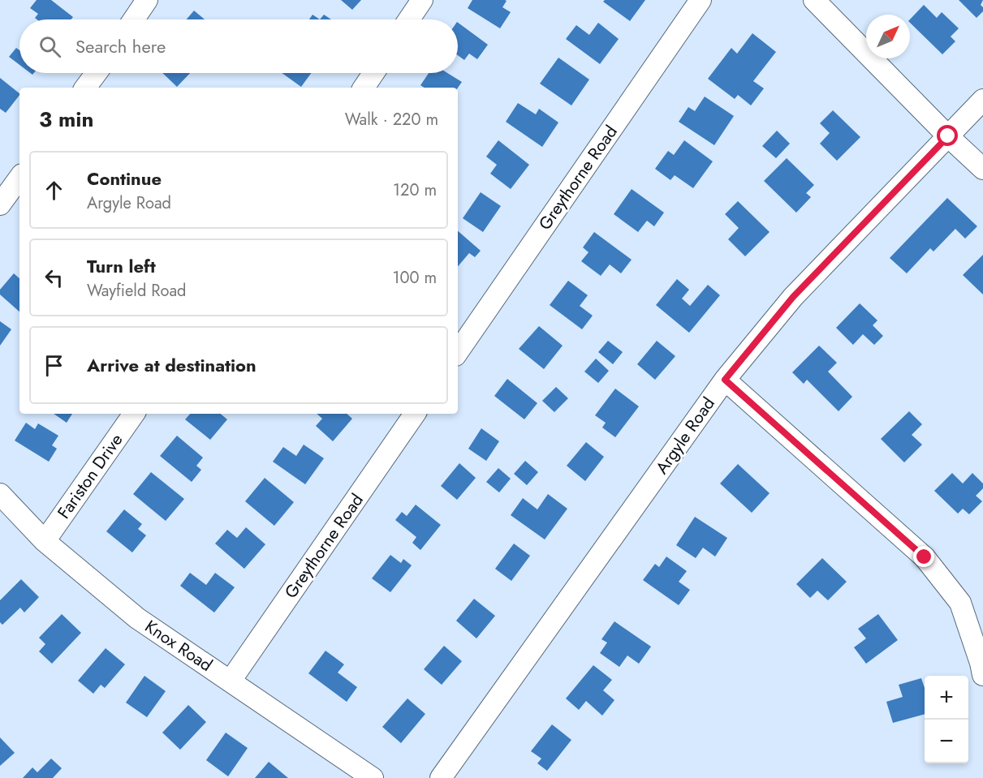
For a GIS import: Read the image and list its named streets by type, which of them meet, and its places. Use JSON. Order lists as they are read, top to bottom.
{
  "streets": {
    "street": [
      "Greythorne Road",
      "Argyle Road",
      "Fariston Drive",
      "Knox Road"
    ]
  },
  "crossings": [
    ["Greythorne Road", "Knox Road"],
    ["Fariston Drive", "Knox Road"]
  ],
  "north": "top right",
  "page": {
    "search": "Search here",
    "heading": ["3 min", "Walk · 220 m"],
    "list": [
      ["Continue", "Argyle Road", "120 m"],
      ["Turn left", "Wayfield Road", "100 m"],
      "Arrive at destination"
    ],
    "map_buttons": ["+", "−"]
  }
}
